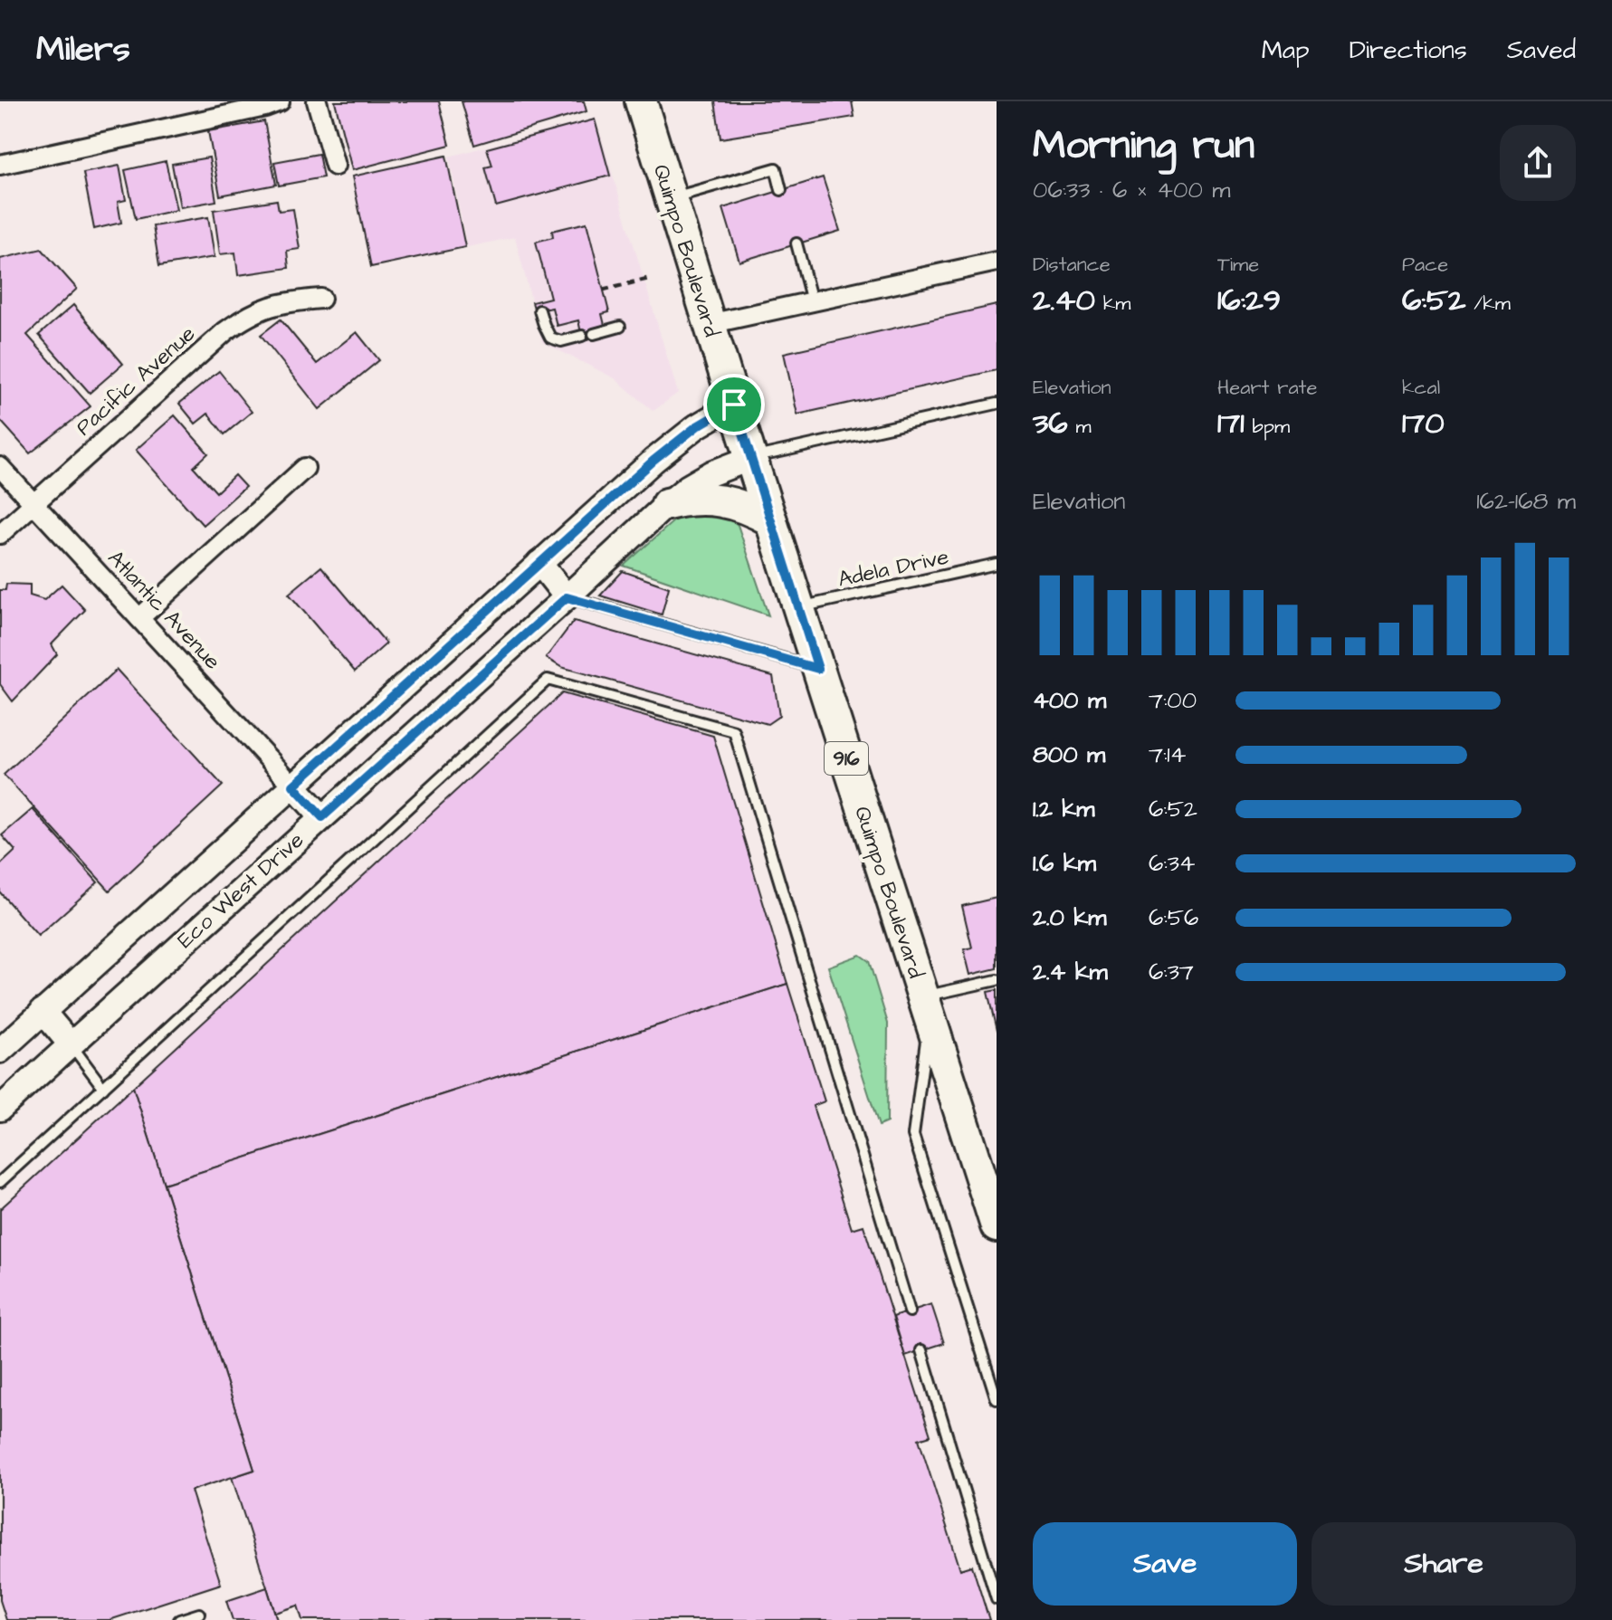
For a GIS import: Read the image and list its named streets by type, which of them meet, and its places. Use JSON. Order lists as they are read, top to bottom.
{
  "streets": {
    "main road": ["Quimpo Boulevard", "916"],
    "street": ["Pacific Avenue", "Atlantic Avenue", "Eco West Drive"],
    "lane": ["Adela Drive"]
  },
  "crossings": [
    ["Quimpo Boulevard", "Adela Drive"],
    ["Quimpo Boulevard", "Eco West Drive"],
    ["Pacific Avenue", "Atlantic Avenue"],
    ["Atlantic Avenue", "Eco West Drive"]
  ],
  "page": {
    "header": "Milers",
    "nav": ["Map", "Directions", "Saved"],
    "heading": ["Morning run", "06:33 · 6 × 400 m"],
    "stats": [
      ["Distance", "2.40 km"],
      ["Time", "16:29"],
      ["Pace", "6:52 /km"],
      ["Elevation", "36 m"],
      ["Heart rate", "171 bpm"],
      ["kcal", "170"]
    ],
    "chart": ["Elevation", "162–168 m"],
    "list": [
      {
        "name": "400 m",
        "note": "7:00"
      },
      {
        "name": "800 m",
        "note": "7:14"
      },
      {
        "name": "1.2 km",
        "note": "6:52"
      },
      {
        "name": "1.6 km",
        "note": "6:34"
      },
      {
        "name": "2.0 km",
        "note": "6:56"
      },
      {
        "name": "2.4 km",
        "note": "6:37"
      }
    ],
    "buttons": ["Save", "Share"]
  }
}
